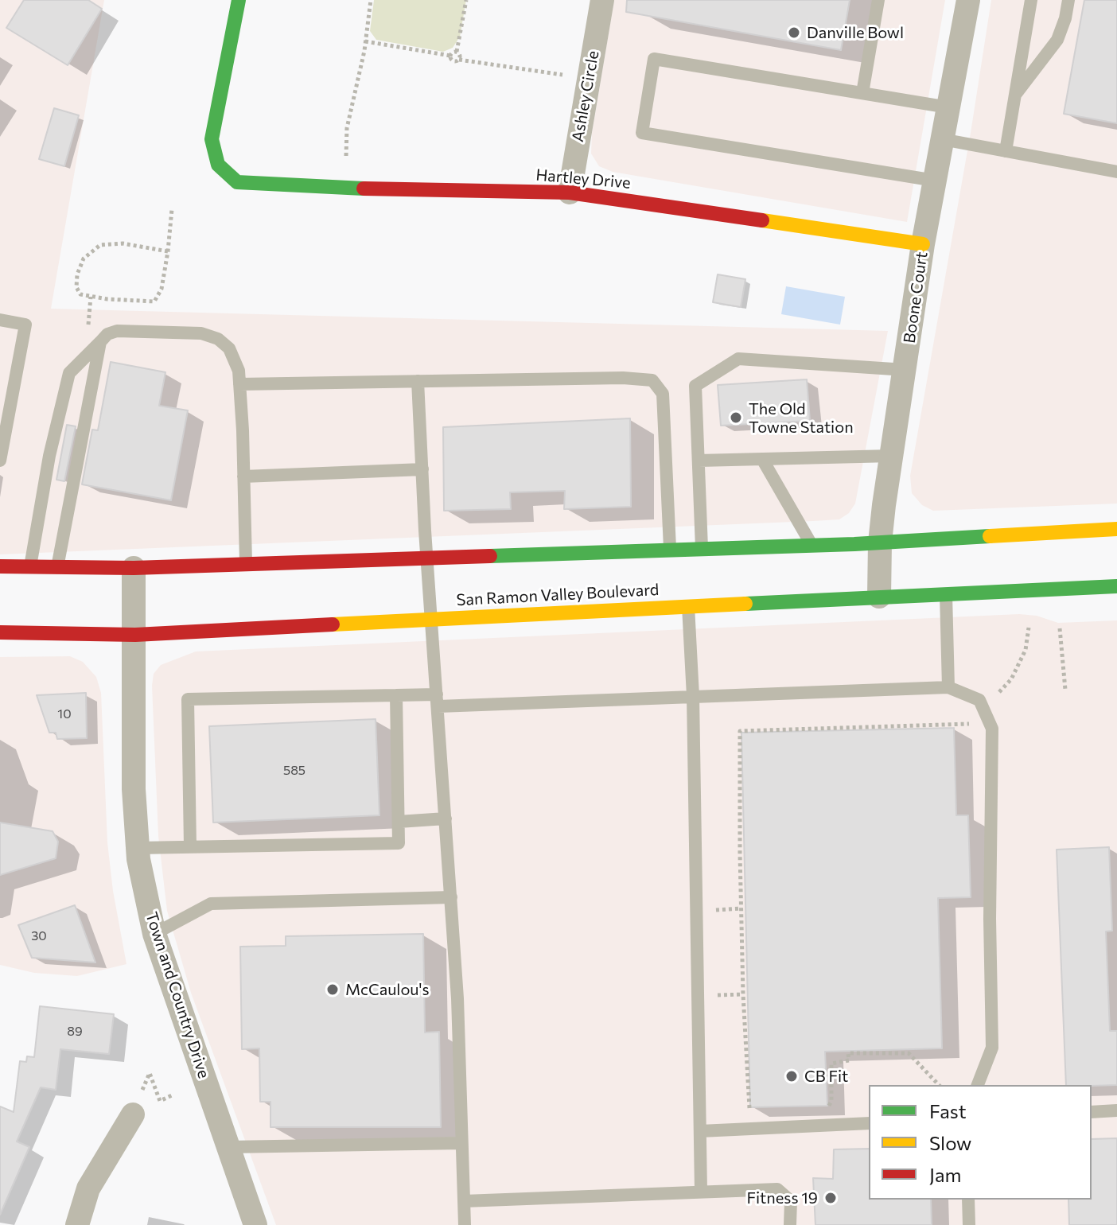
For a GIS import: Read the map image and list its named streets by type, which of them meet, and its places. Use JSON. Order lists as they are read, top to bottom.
{
  "streets": {
    "main road": ["Hartley Drive", "San Ramon Valley Boulevard"],
    "street": ["Ashley Circle", "Boone Court", "Town and Country Drive"]
  },
  "crossings": [
    ["Ashley Circle", "Hartley Drive"],
    ["Hartley Drive", "Boone Court"],
    ["Boone Court", "San Ramon Valley Boulevard"],
    ["San Ramon Valley Boulevard", "Town and Country Drive"]
  ],
  "places": [
    "Danville Bowl",
    "The Old Towne Station",
    "McCaulou's",
    "CB Fit",
    "Fitness 19"
  ],
  "house_numbers": [
    "10",
    "585",
    "30",
    "89"
  ],
  "legend": ["Fast", "Slow", "Jam"]
}
